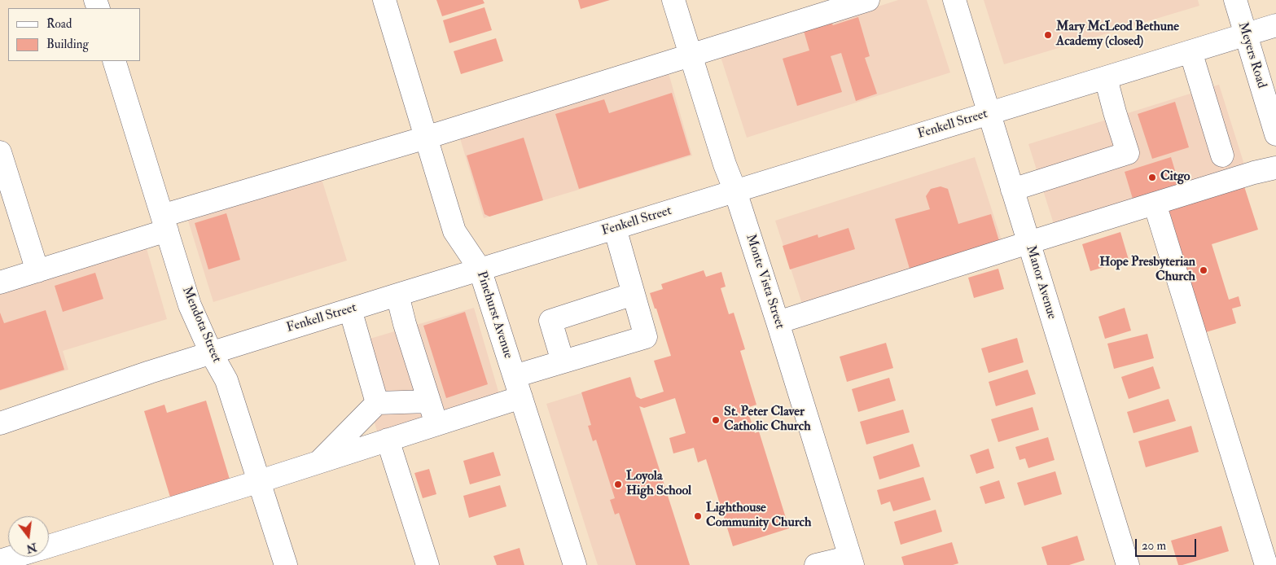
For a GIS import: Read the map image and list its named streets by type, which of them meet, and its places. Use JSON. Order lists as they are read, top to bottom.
{
  "streets": {
    "street": [
      "Meyers Road",
      "Fenkell Street",
      "Monte Vista Street",
      "Manor Avenue",
      "Pinehurst Avenue",
      "Mendota Street"
    ]
  },
  "crossings": [
    ["Meyers Road", "Fenkell Street"],
    ["Fenkell Street", "Monte Vista Street"],
    ["Fenkell Street", "Manor Avenue"],
    ["Fenkell Street", "Pinehurst Avenue"],
    ["Fenkell Street", "Mendota Street"]
  ],
  "places": [
    "Mary McLeod Bethune Academy (closed)",
    "Citgo",
    "Hope Presbyterian Church",
    "St. Peter Claver Catholic Church",
    "Loyola High School",
    "Lighthouse Community Church"
  ],
  "legend": ["Road", "Building"],
  "scale_bar": "20 m",
  "north": "bottom"
}
